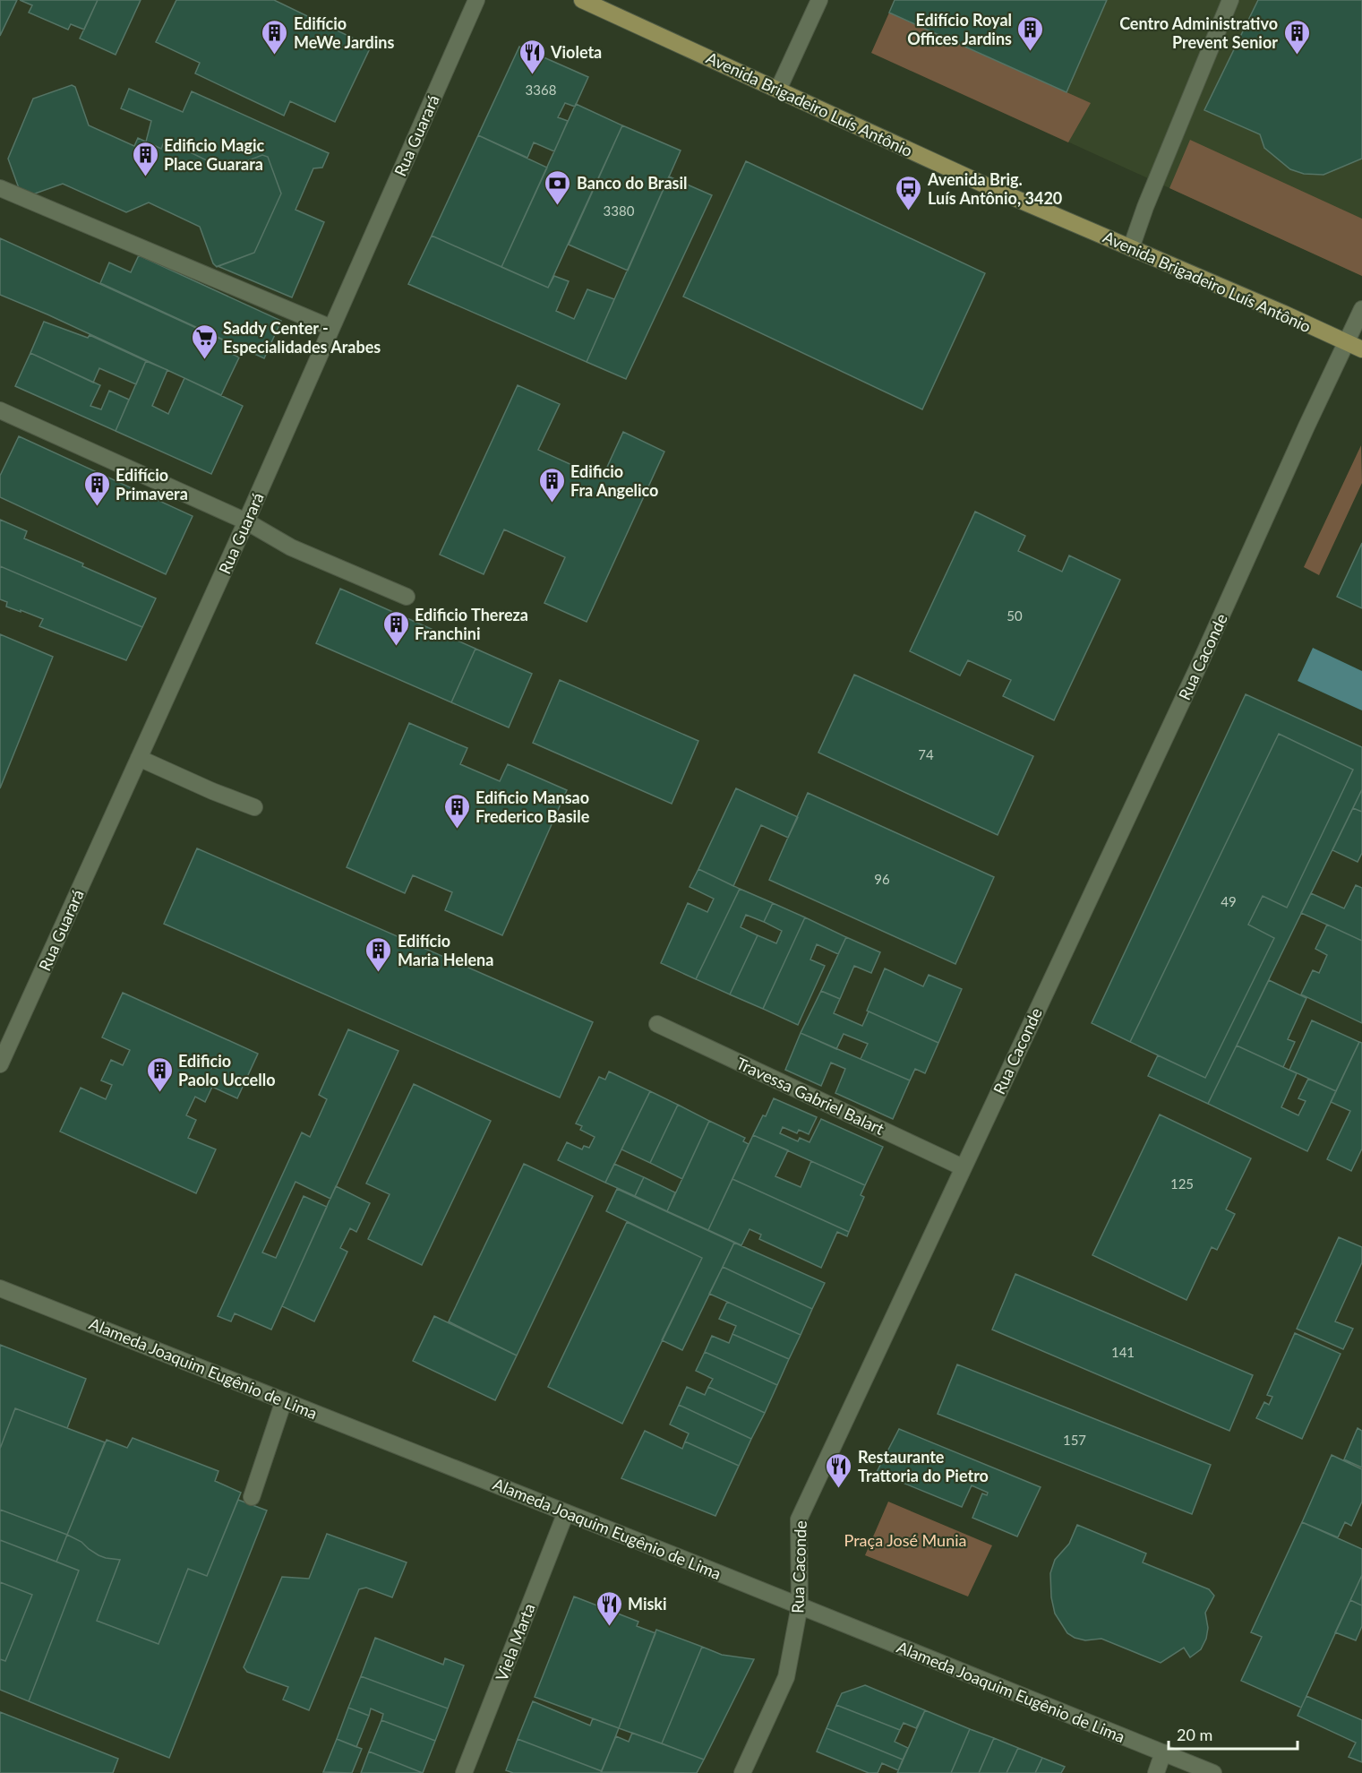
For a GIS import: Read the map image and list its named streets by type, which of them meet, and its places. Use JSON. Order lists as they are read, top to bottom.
{
  "streets": {
    "main road": ["Avenida Brigadeiro Luís Antônio"],
    "street": [
      "Rua Guarará",
      "Rua Caconde",
      "Travessa Gabriel Balart",
      "Alameda Joaquim Eugênio de Lima",
      "Viela Marta"
    ]
  },
  "crossings": [
    ["Avenida Brigadeiro Luís Antônio", "Rua Caconde"],
    ["Rua Caconde", "Travessa Gabriel Balart"],
    ["Rua Caconde", "Alameda Joaquim Eugênio de Lima"],
    ["Alameda Joaquim Eugênio de Lima", "Viela Marta"]
  ],
  "parks": ["Praça José Munia"],
  "places": {
    "building": [
      "Edifício Royal Offices Jardins",
      "Edifício MeWe Jardins",
      "Centro Administrativo Prevent Senior",
      "Edificio Magic Place Guarara",
      "Edificio Fra Angelico",
      "Edifício Primavera",
      "Edificio Thereza Franchini",
      "Edificio Mansao Frederico Basile",
      "Edifício Maria Helena",
      "Edificio Paolo Uccello"
    ],
    "restaurant": ["Violeta", "Restaurante Trattoria do Pietro", "Miski"],
    "bank": ["Banco do Brasil"],
    "bus stop": ["Avenida Brig. Luís Antônio, 3420"],
    "supermarket": ["Saddy Center - Especialidades Arabes"]
  },
  "house_numbers": [
    "3368",
    "3380",
    "50",
    "74",
    "96",
    "49",
    "125",
    "141",
    "157"
  ],
  "scale_bar": "20 m"
}
